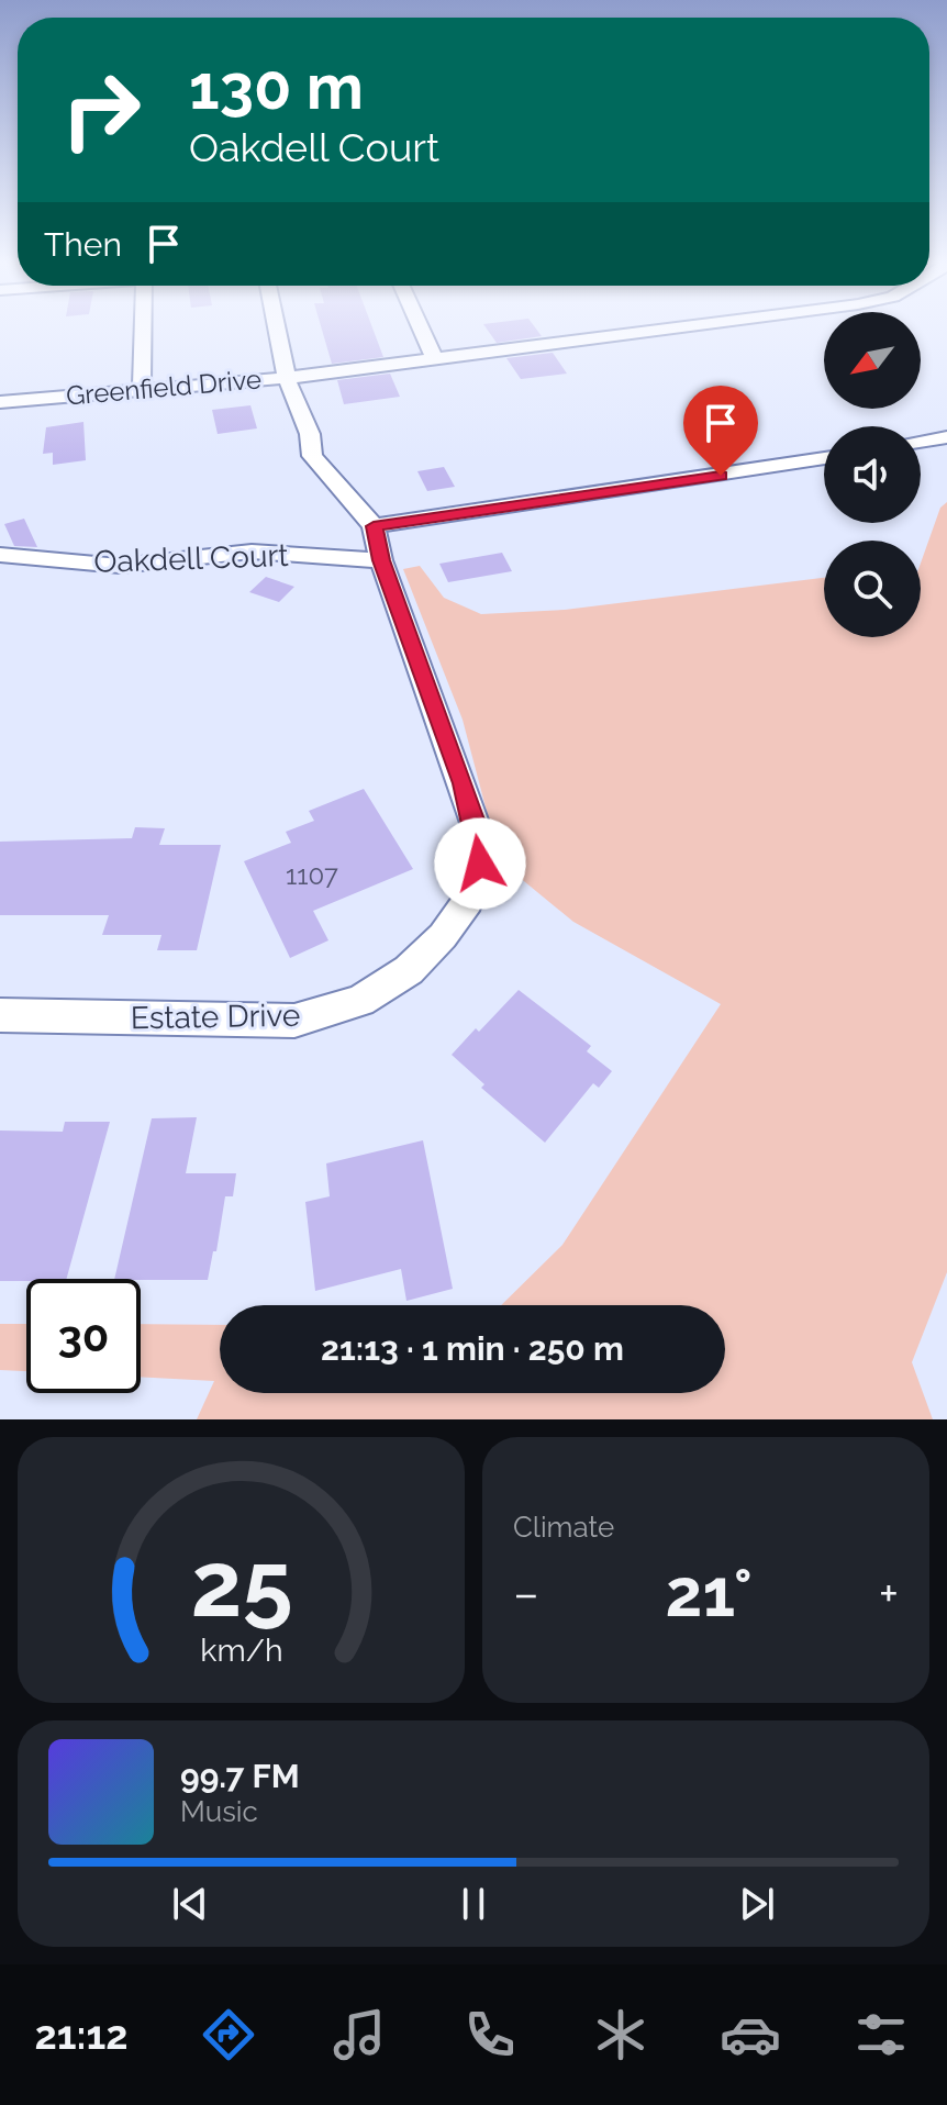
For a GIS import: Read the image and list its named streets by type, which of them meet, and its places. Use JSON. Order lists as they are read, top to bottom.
{
  "streets": {
    "street": ["Greenfield Drive", "Oakdell Court", "Estate Drive"]
  },
  "crossings": [
    ["Oakdell Court", "Estate Drive"]
  ],
  "house_numbers": ["1107"],
  "north": "bottom left",
  "page": {
    "turn": ["130 m", "Oakdell Court"],
    "then": "Then",
    "limit": "30",
    "trip": "21:13 · 1 min · 250 m",
    "tile": "Climate",
    "heat": ["−", "21°", "+"],
    "song": ["99.7 FM", "Music"],
    "tabs": "21:12",
    "gauge": ["25", "km/h"]
  }
}
